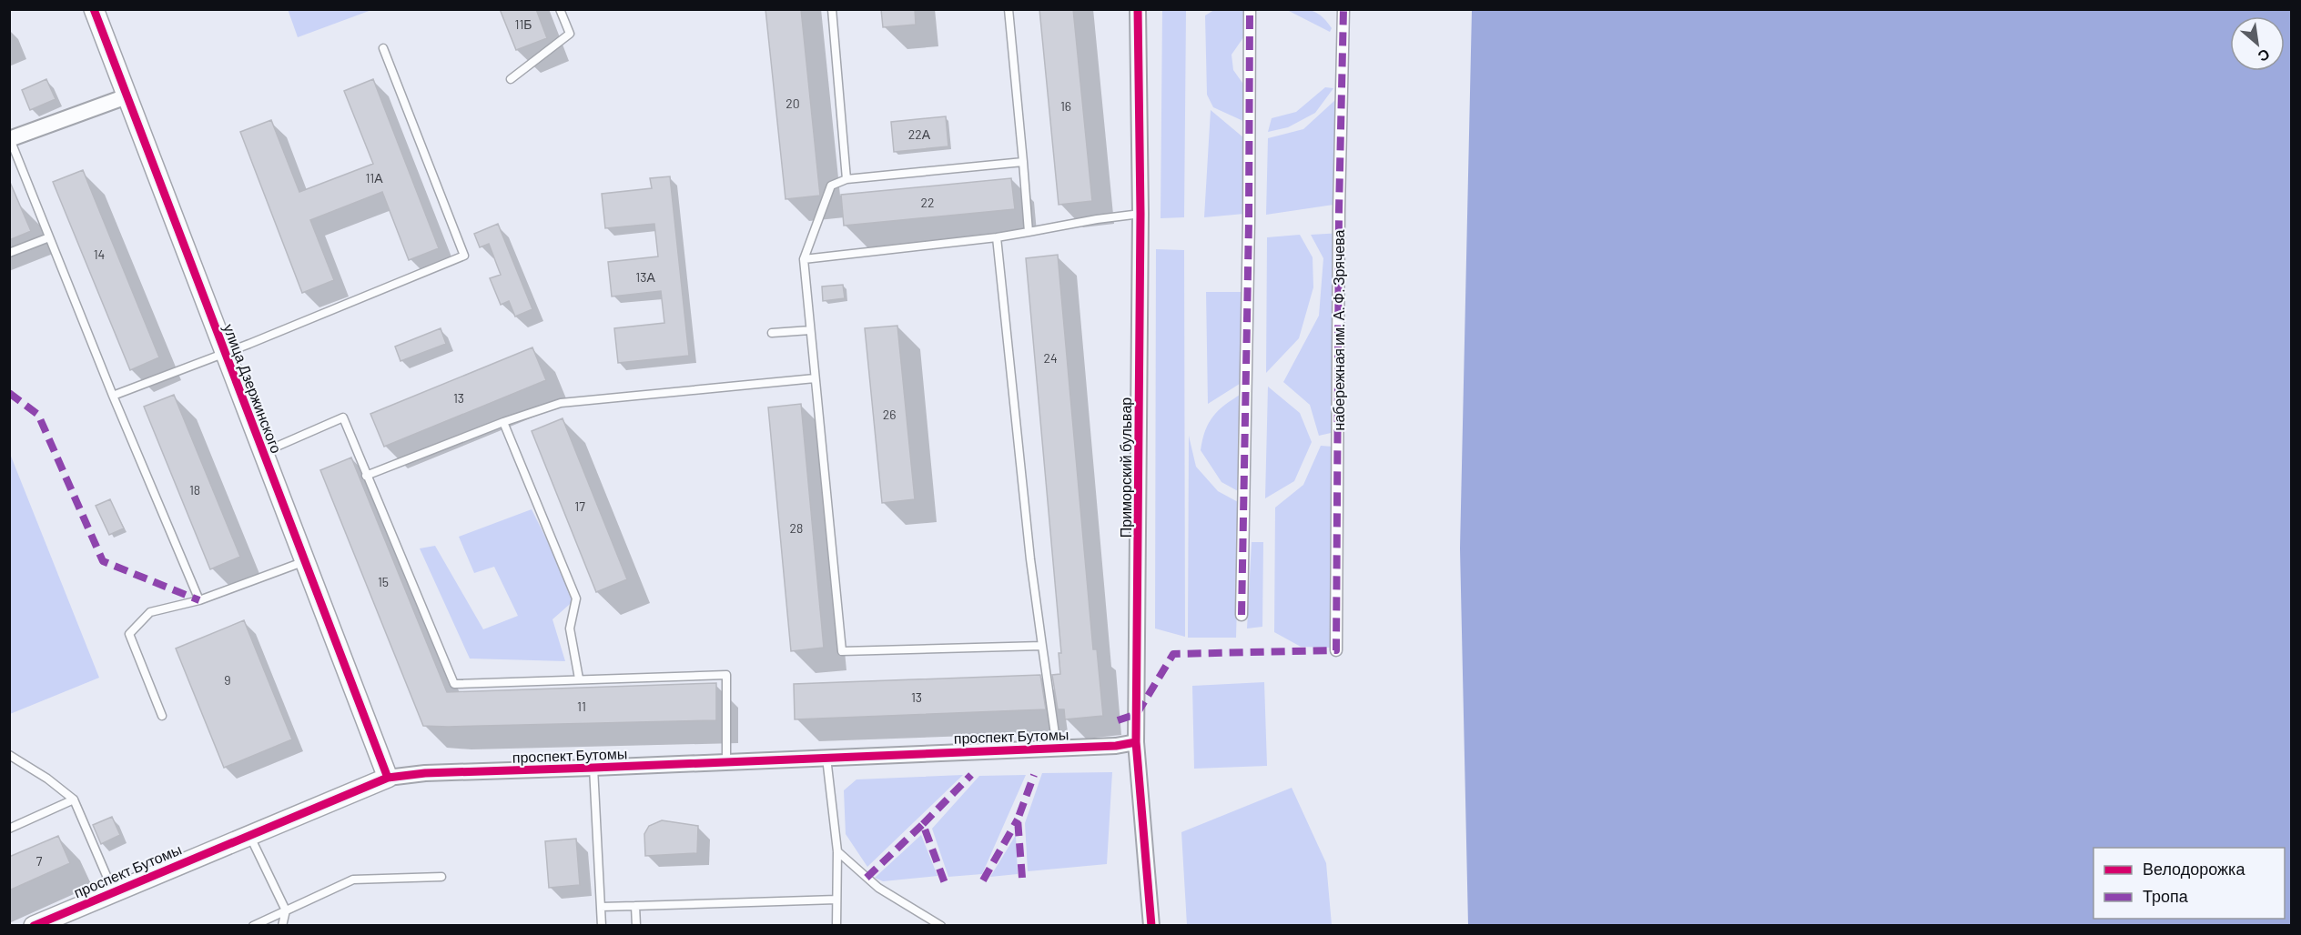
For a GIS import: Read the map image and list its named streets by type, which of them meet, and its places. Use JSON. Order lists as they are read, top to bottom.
{
  "streets": {
    "street": [
      "набережная им. А. Ф. Зрячева",
      "улица Дзержинского",
      "Приморский бульвар",
      "проспект Бутомы"
    ]
  },
  "crossings": [
    ["улица Дзержинского", "проспект Бутомы"],
    ["Приморский бульвар", "проспект Бутомы"]
  ],
  "house_numbers": [
    "11Б",
    "20",
    "16",
    "22А",
    "11А",
    "22",
    "14",
    "13А",
    "24",
    "13",
    "26",
    "18",
    "17",
    "28",
    "15",
    "9",
    "13",
    "11",
    "7"
  ],
  "legend": ["Велодорожка", "Тропа"],
  "north": "bottom right"
}
